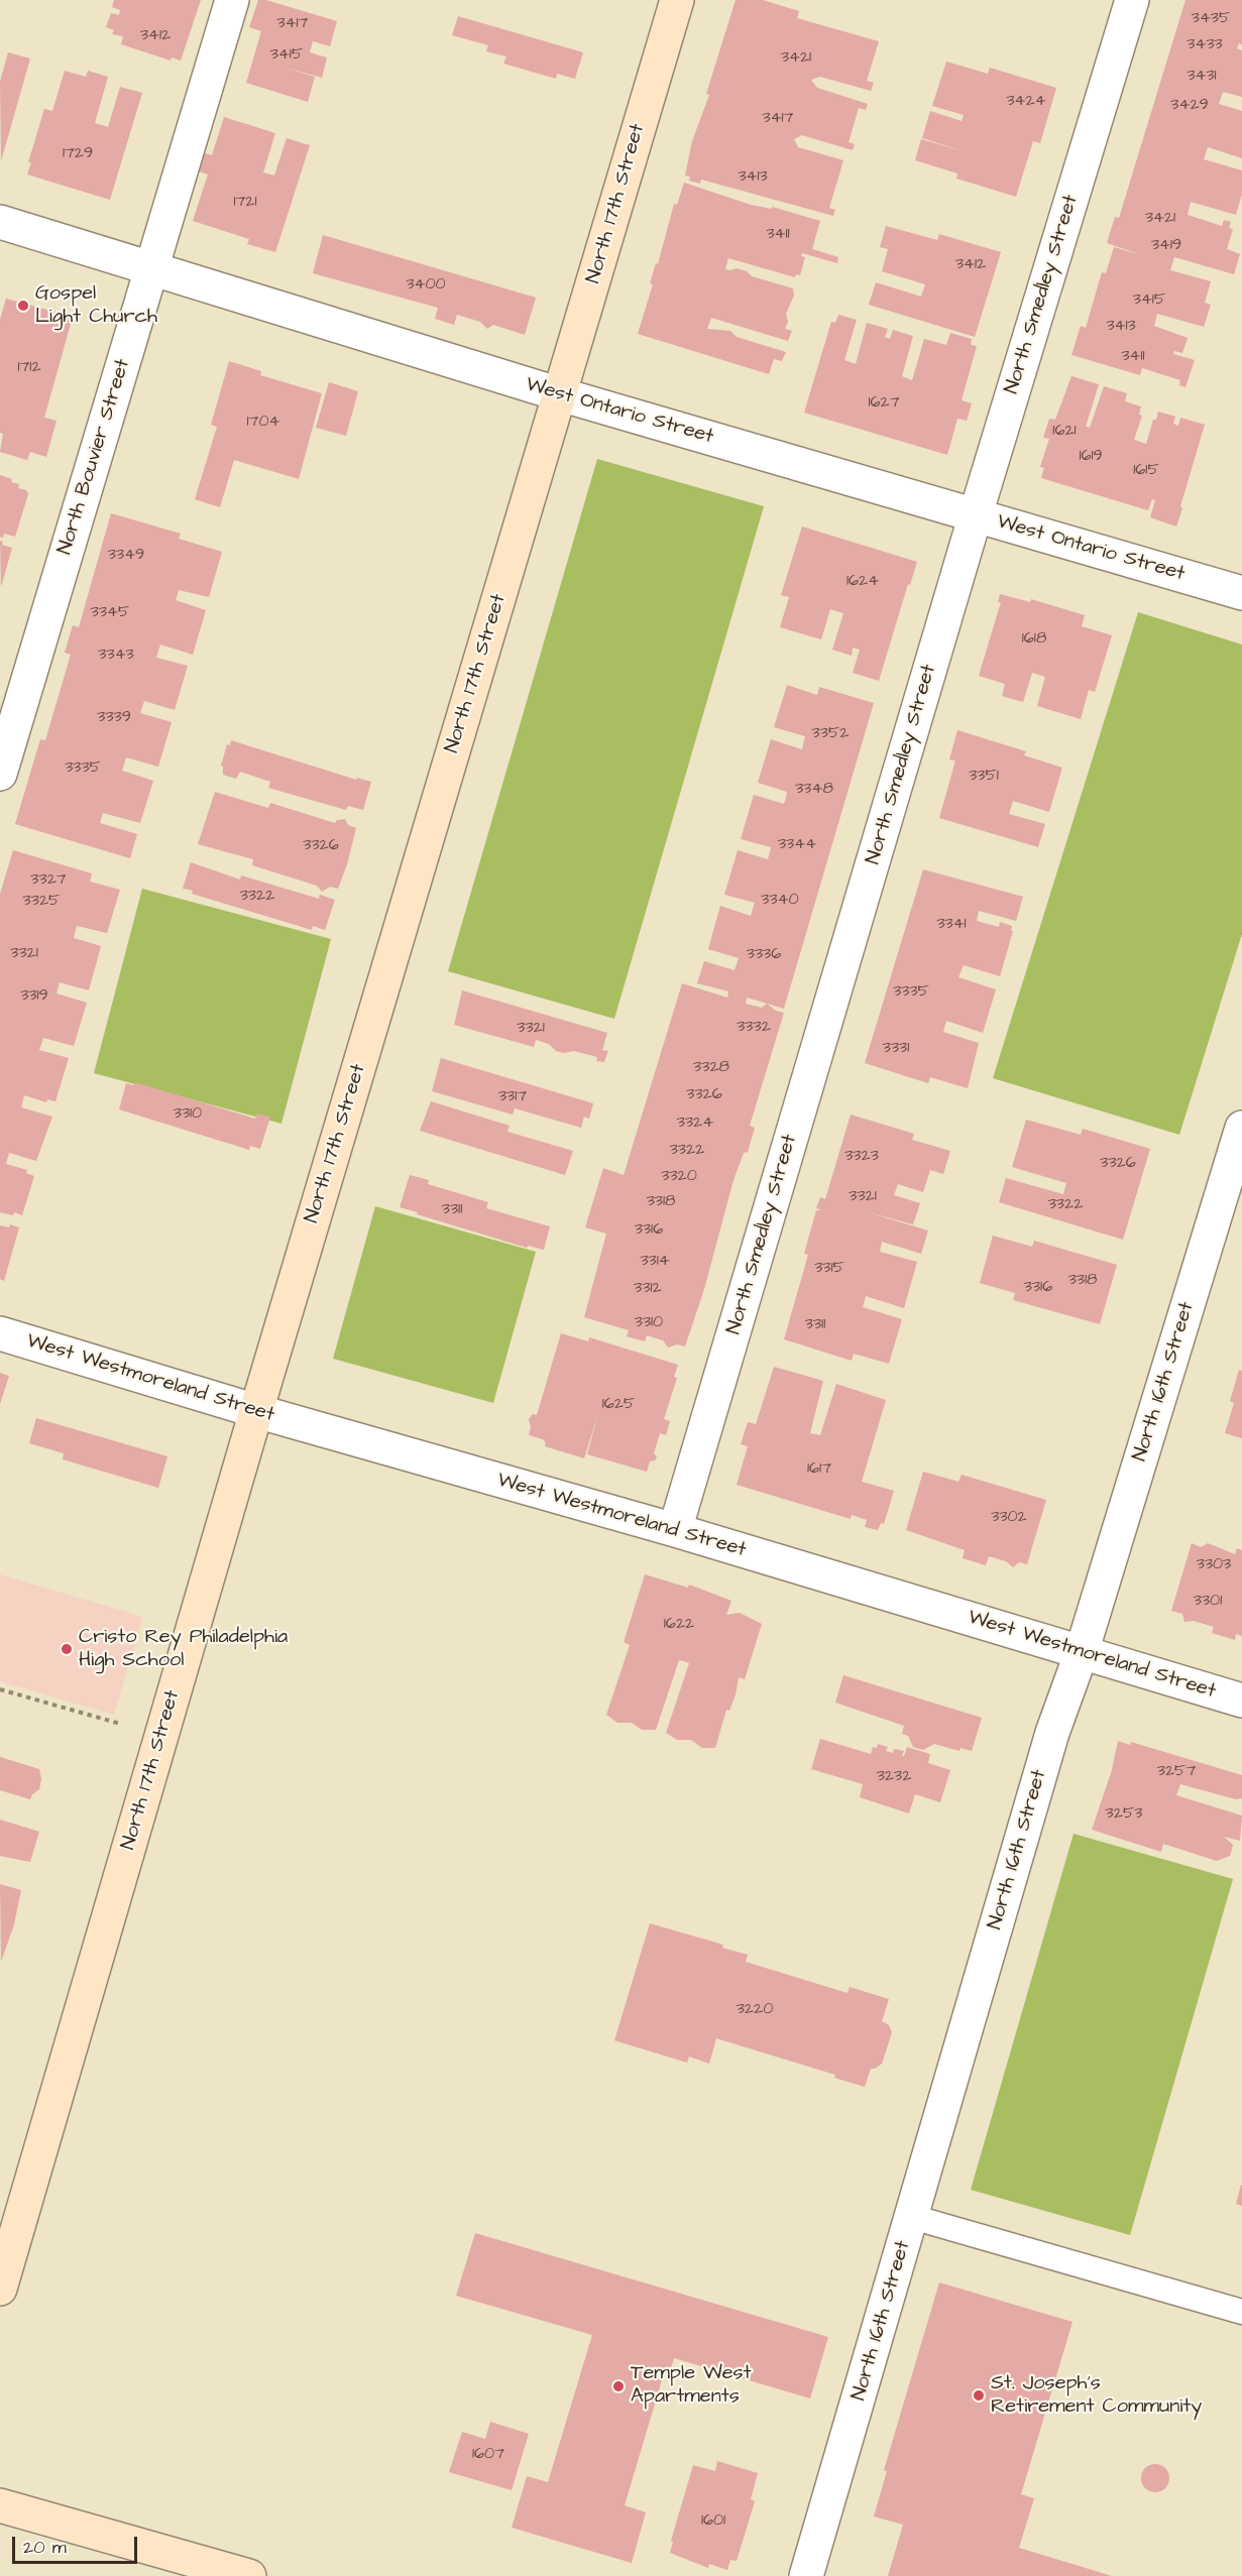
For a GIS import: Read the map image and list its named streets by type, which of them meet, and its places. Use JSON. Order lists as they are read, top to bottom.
{
  "streets": {
    "street": [
      "North 17th Street",
      "North Smedley Street",
      "West Ontario Street",
      "North Bouvier Street",
      "West Westmoreland Street",
      "North 16th Street"
    ]
  },
  "crossings": [
    ["North 17th Street", "West Ontario Street"],
    ["North 17th Street", "West Westmoreland Street"],
    ["North Smedley Street", "West Ontario Street"],
    ["North Smedley Street", "West Westmoreland Street"],
    ["West Ontario Street", "North Bouvier Street"],
    ["West Westmoreland Street", "North 16th Street"]
  ],
  "places": [
    "Gospel Light Church",
    "Cristo Rey Philadelphia High School",
    "Temple West Apartments",
    "St. Joseph's Retirement Community"
  ],
  "house_numbers": [
    "3435",
    "3417",
    "3412",
    "3433",
    "3415",
    "3421",
    "3431",
    "3424",
    "3429",
    "3417",
    "1729",
    "3413",
    "1721",
    "3421",
    "3411",
    "3419",
    "3412",
    "3400",
    "3415",
    "3413",
    "3411",
    "1712",
    "1627",
    "1704",
    "1621",
    "1619",
    "1615",
    "3349",
    "1624",
    "3345",
    "1618",
    "3343",
    "3339",
    "3352",
    "3335",
    "3351",
    "3348",
    "3344",
    "3326",
    "3327",
    "3322",
    "3340",
    "3325",
    "3341",
    "3321",
    "3336",
    "3335",
    "3319",
    "3332",
    "3321",
    "3331",
    "3328",
    "3326",
    "3317",
    "3310",
    "3324",
    "3322",
    "3323",
    "3326",
    "3320",
    "3321",
    "3318",
    "3322",
    "3311",
    "3316",
    "3314",
    "3315",
    "3318",
    "3316",
    "3312",
    "3310",
    "3311",
    "1625",
    "1617",
    "3302",
    "3303",
    "3301",
    "1622",
    "3257",
    "3232",
    "3253",
    "3220",
    "1607",
    "1601"
  ],
  "scale_bar": "20 m"
}
